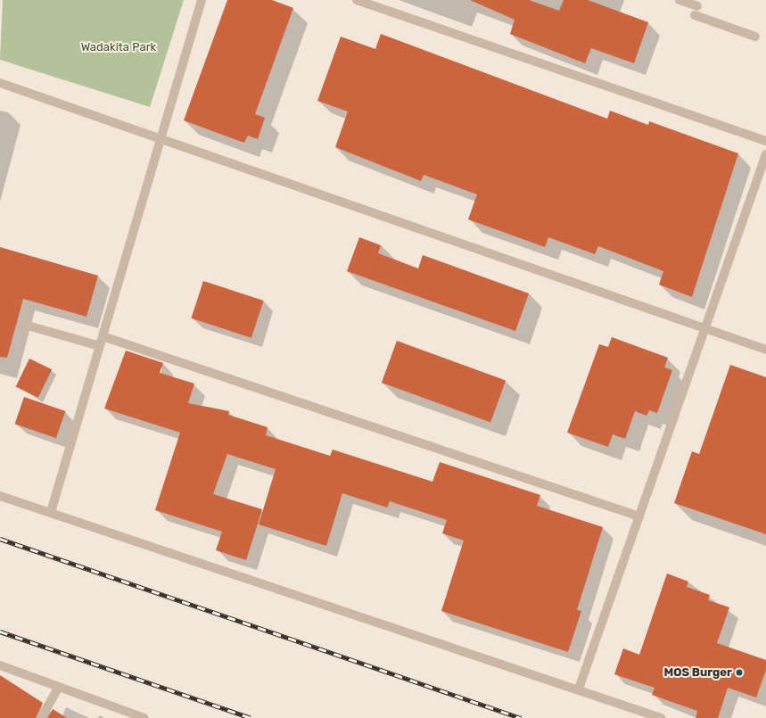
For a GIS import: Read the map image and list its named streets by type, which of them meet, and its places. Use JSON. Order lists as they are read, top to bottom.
{
  "parks": ["Wadakita Park"],
  "places": ["MOS Burger"]
}
